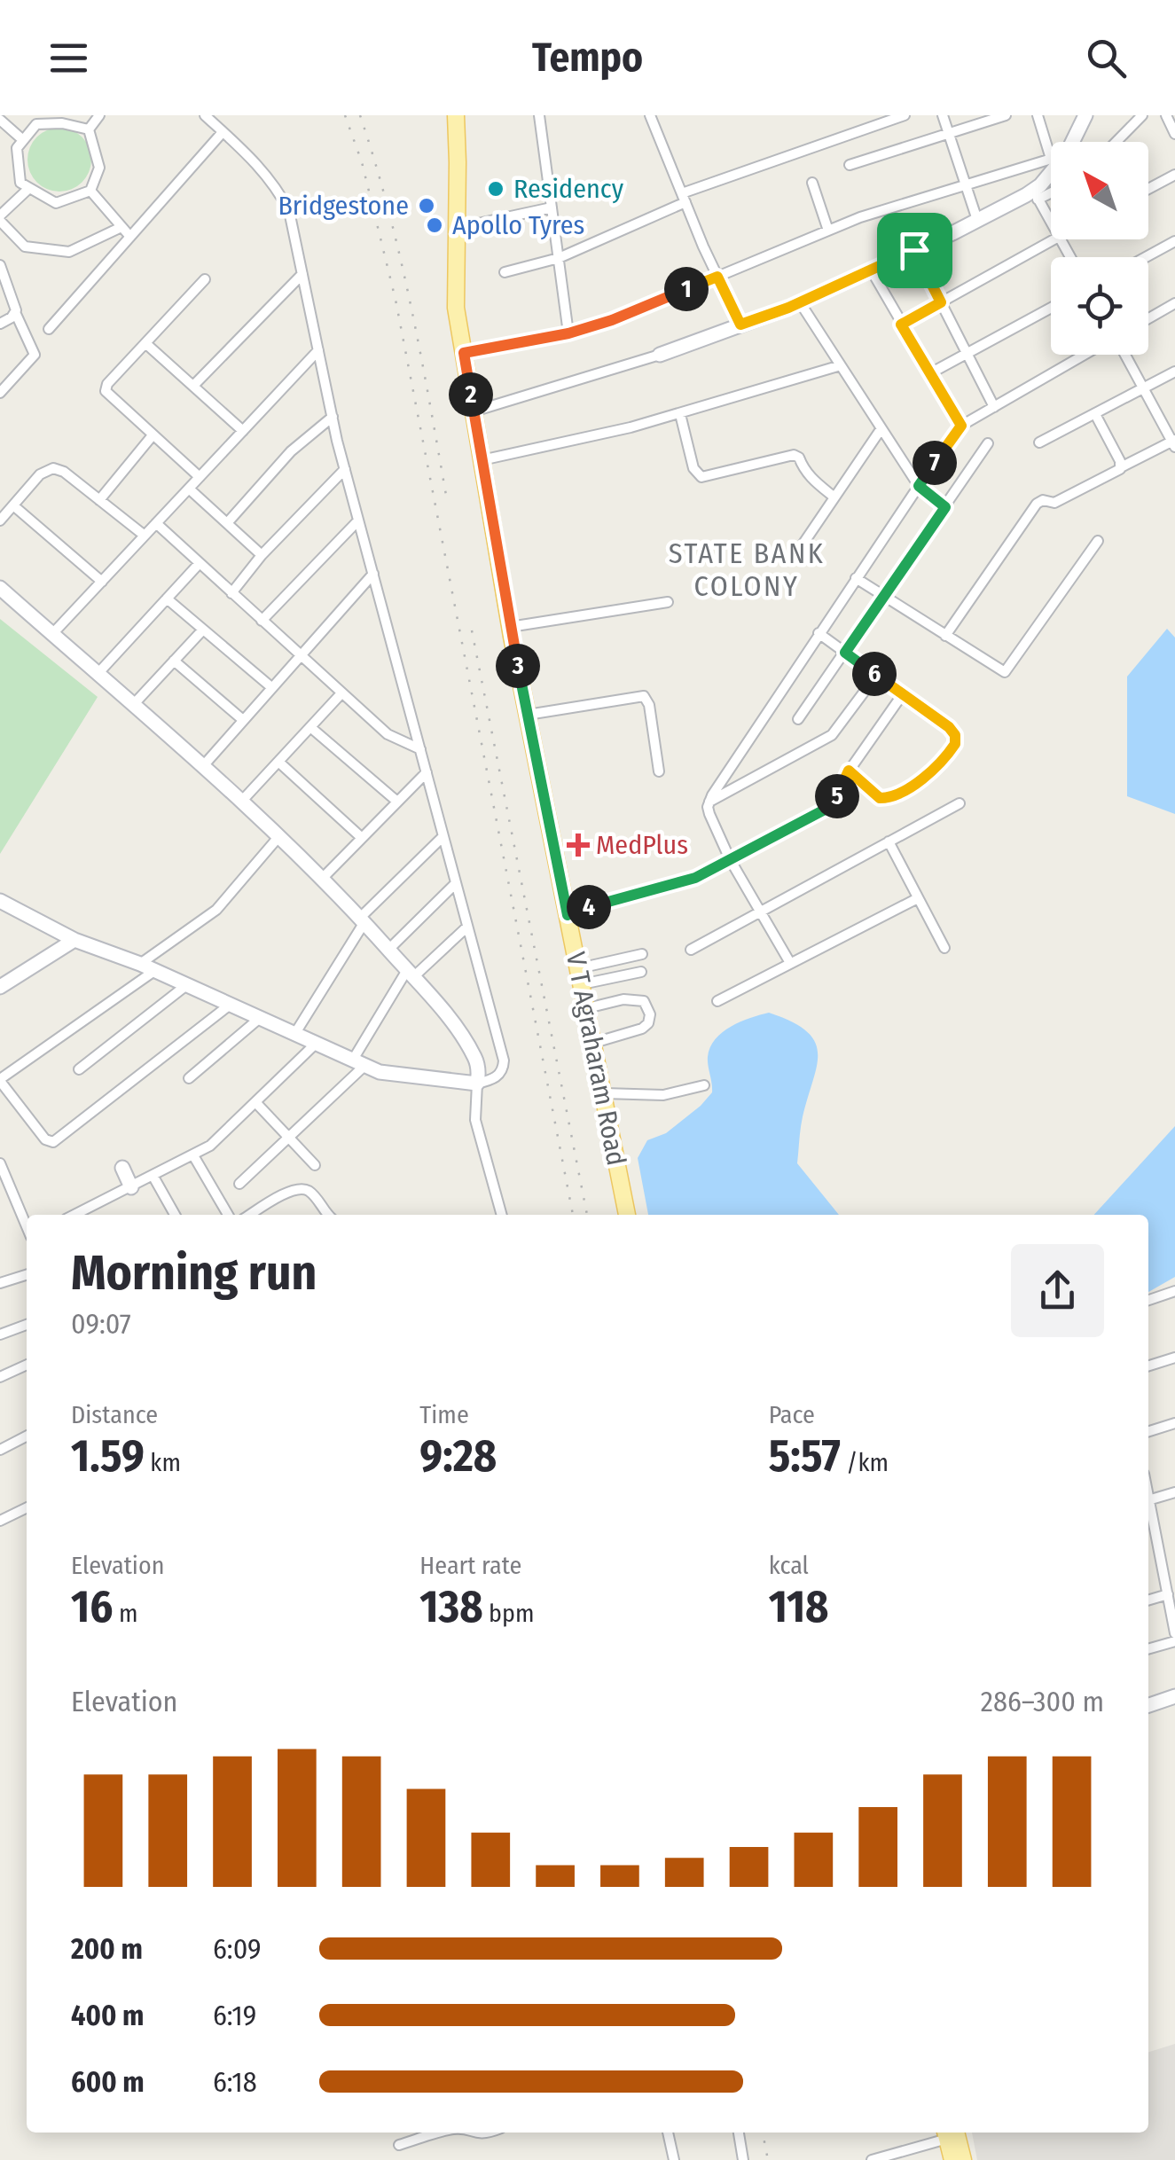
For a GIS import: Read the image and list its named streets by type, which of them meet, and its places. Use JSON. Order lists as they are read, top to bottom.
{
  "streets": {
    "main road": ["V T Agraharam Road"]
  },
  "districts": ["STATE BANK COLONY"],
  "places": {
    "other": ["Residency", "Bridgestone", "Apollo Tyres"],
    "health": ["MedPlus"]
  },
  "north": "top left",
  "page": {
    "header": "Tempo",
    "pins": [
      "1",
      "2",
      "7",
      "3",
      "6",
      "5",
      "4"
    ],
    "heading": ["Morning run", "09:07"],
    "stats": [
      ["Distance", "1.59 km"],
      ["Time", "9:28"],
      ["Pace", "5:57 /km"],
      ["Elevation", "16 m"],
      ["Heart rate", "138 bpm"],
      ["kcal", "118"]
    ],
    "chart": ["Elevation", "286–300 m"],
    "list": [
      {
        "name": "200 m",
        "note": "6:09"
      },
      {
        "name": "400 m",
        "note": "6:19"
      },
      {
        "name": "600 m",
        "note": "6:18"
      }
    ]
  }
}
